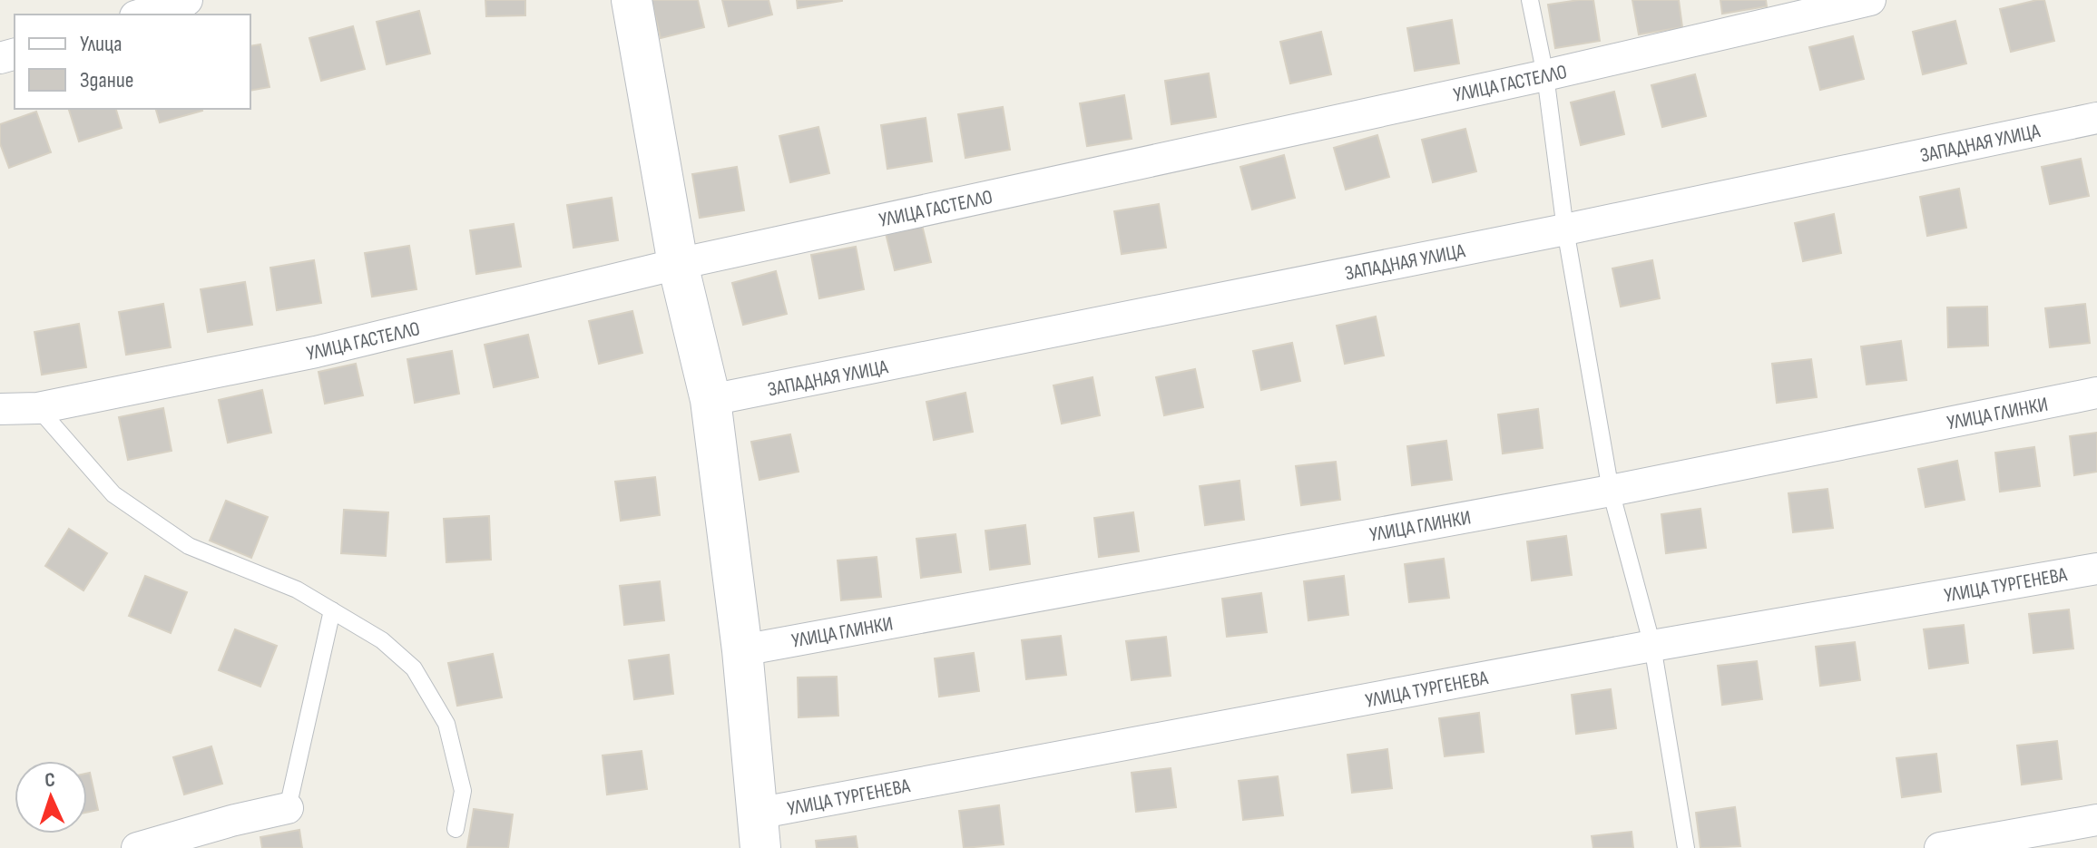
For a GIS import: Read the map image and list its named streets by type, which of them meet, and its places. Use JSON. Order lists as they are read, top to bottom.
{
  "streets": {
    "street": [
      "УЛИЦА ГАСТЕЛЛО",
      "ЗАПАДНАЯ УЛИЦА",
      "УЛИЦА ГЛИНКИ",
      "УЛИЦА ТУРГЕНЕВА"
    ]
  },
  "legend": ["Улица", "Здание"],
  "north": "top"
}
